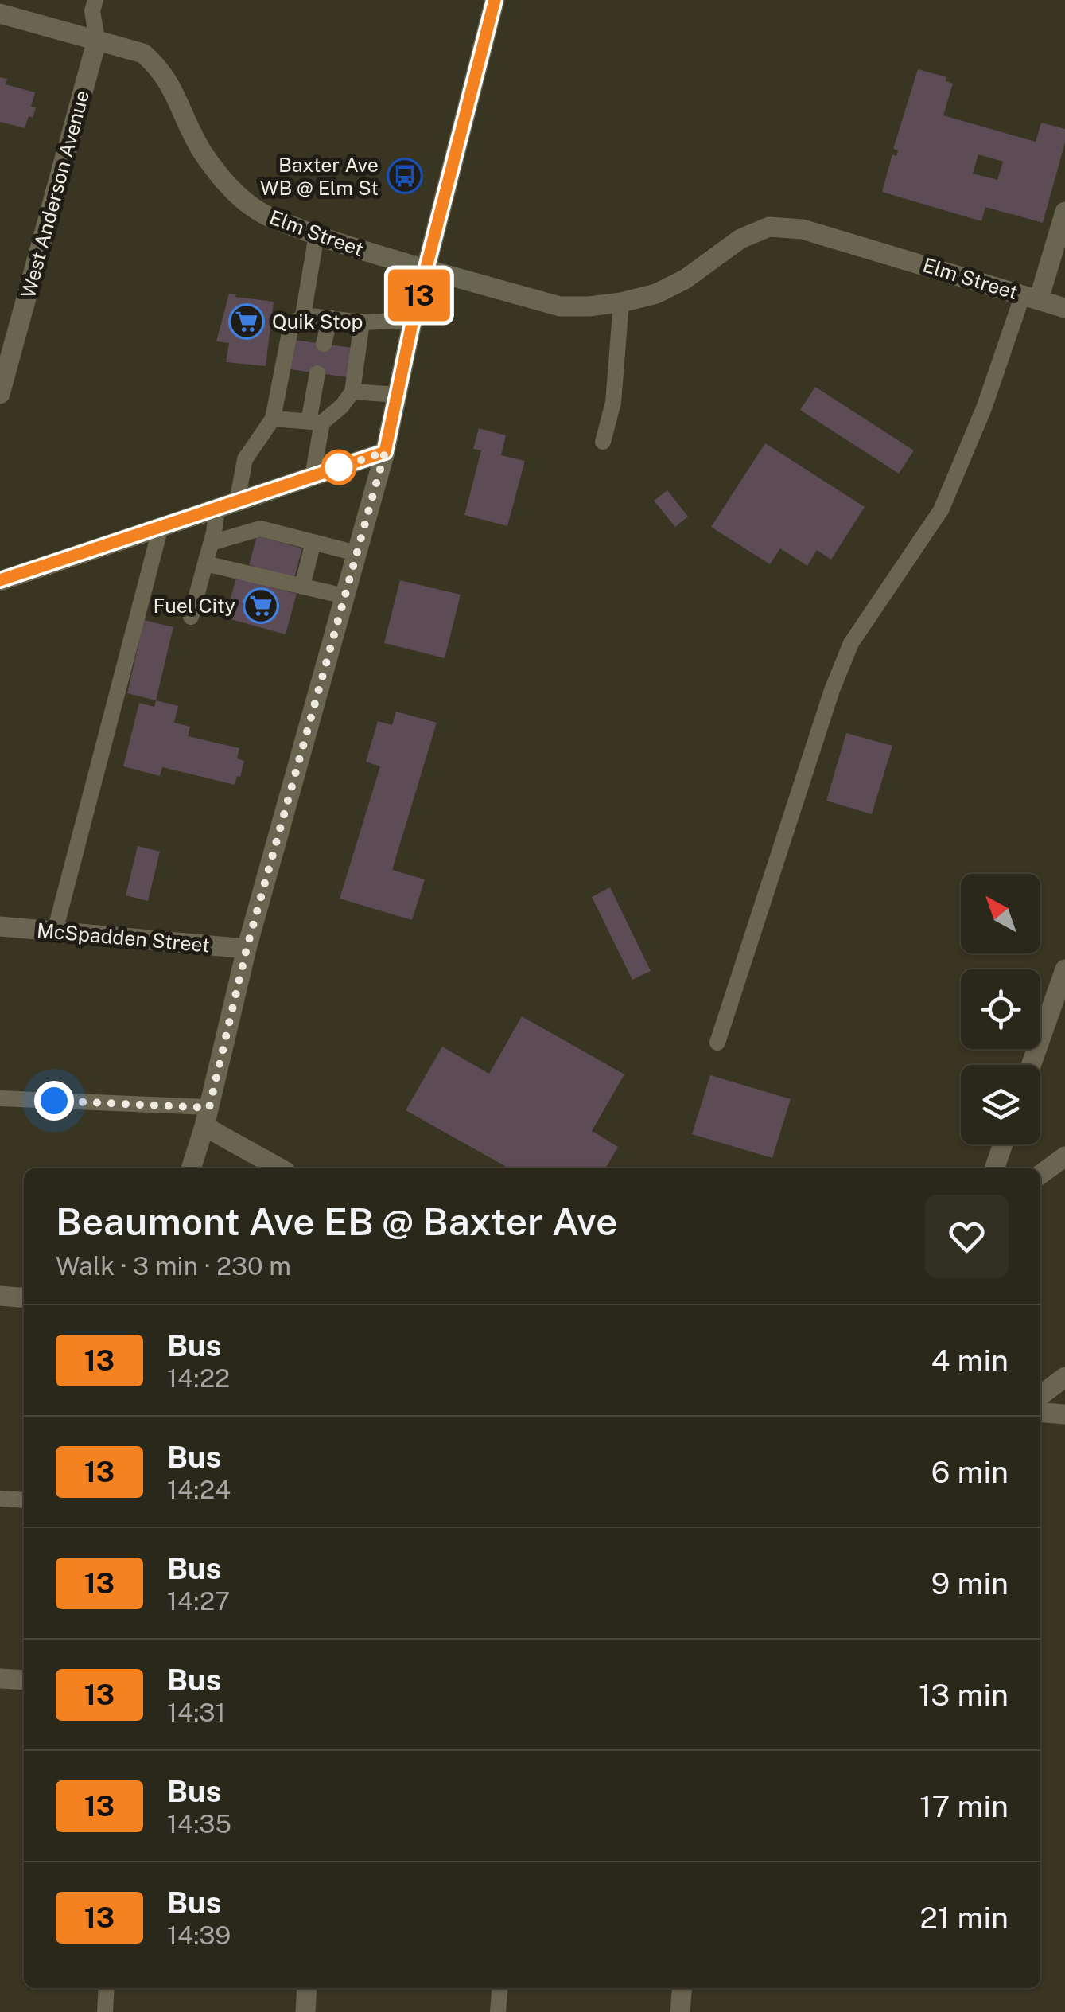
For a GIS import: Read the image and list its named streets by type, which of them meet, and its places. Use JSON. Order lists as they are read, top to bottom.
{
  "streets": {
    "street": ["West Anderson Avenue", "Elm Street", "McSpadden Street"]
  },
  "crossings": [
    ["West Anderson Avenue", "Elm Street"]
  ],
  "places": {
    "bus stop": ["Baxter Ave WB @ Elm St"],
    "supermarket": ["Quik Stop", "Fuel City"]
  },
  "lines": ["bus line 13"],
  "north": "top left",
  "page": {
    "on_map": "13",
    "heading": ["Beaumont Ave EB @ Baxter Ave", "Walk · 3 min · 230 m"],
    "list": [
      {
        "mark": "13",
        "name": "Bus",
        "note": "14:22",
        "value": "4 min"
      },
      {
        "mark": "13",
        "name": "Bus",
        "note": "14:24",
        "value": "6 min"
      },
      {
        "mark": "13",
        "name": "Bus",
        "note": "14:27",
        "value": "9 min"
      },
      {
        "mark": "13",
        "name": "Bus",
        "note": "14:31",
        "value": "13 min"
      },
      {
        "mark": "13",
        "name": "Bus",
        "note": "14:35",
        "value": "17 min"
      },
      {
        "mark": "13",
        "name": "Bus",
        "note": "14:39",
        "value": "21 min"
      }
    ]
  }
}
